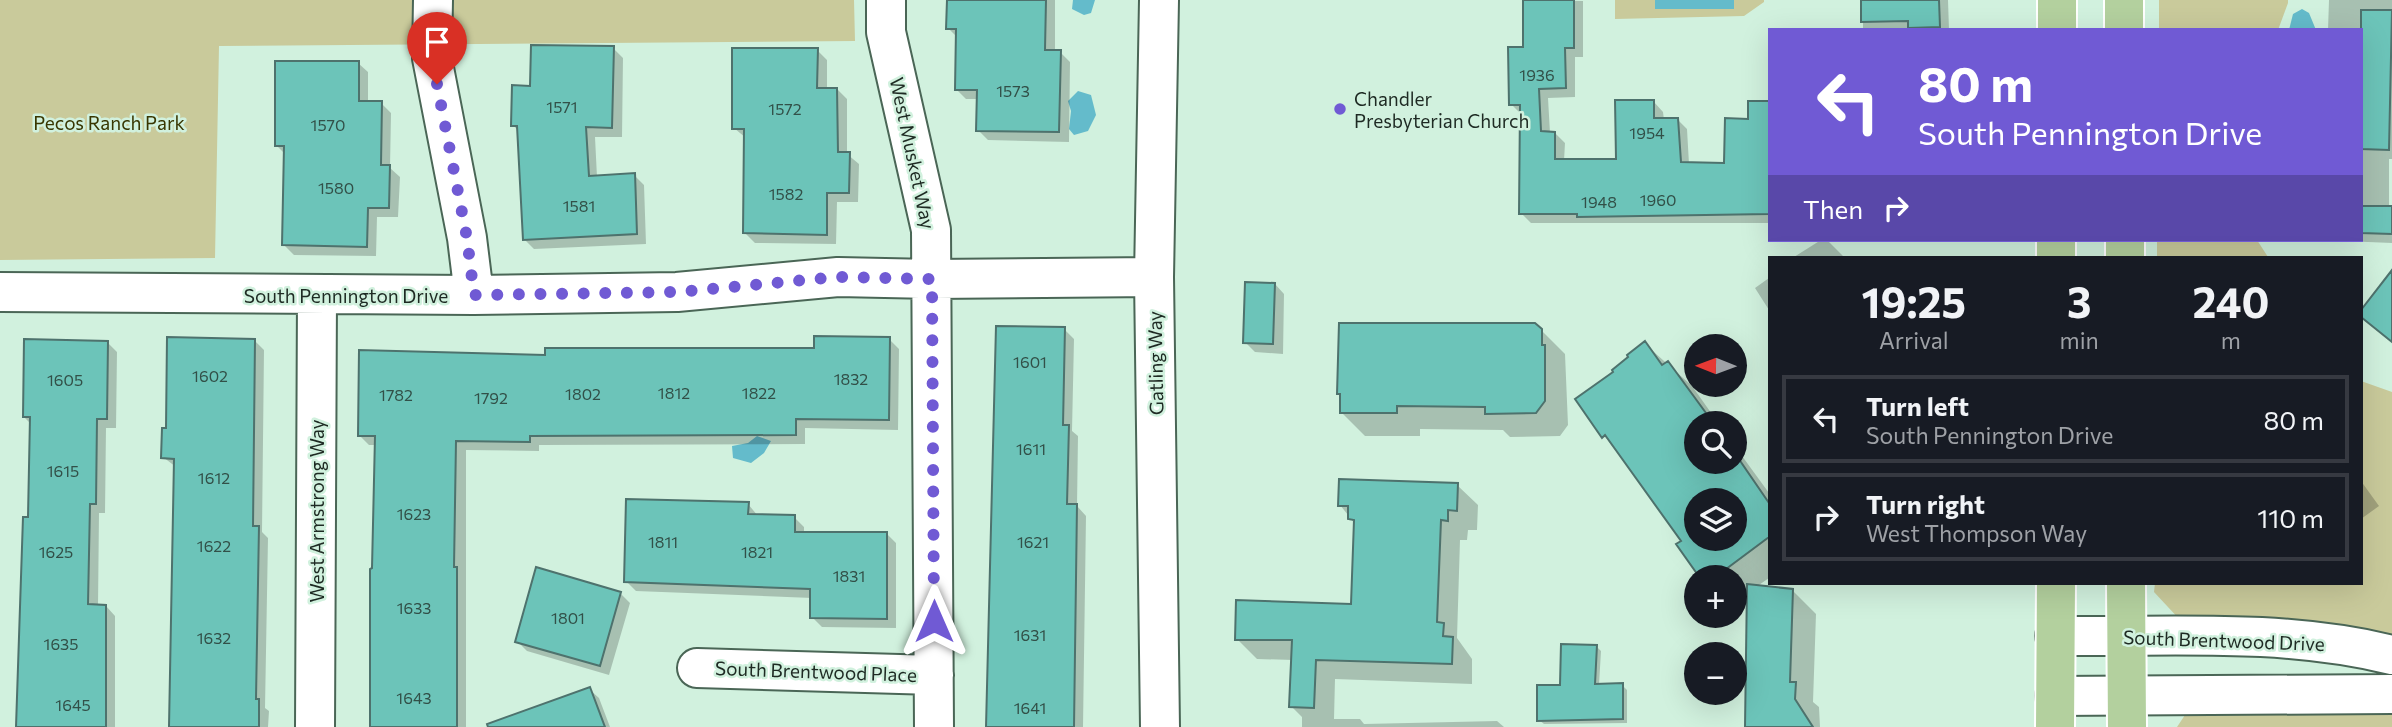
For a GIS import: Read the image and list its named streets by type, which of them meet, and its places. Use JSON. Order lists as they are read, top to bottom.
{
  "streets": {
    "street": [
      "West Musket Way",
      "South Pennington Drive",
      "Gatling Way",
      "West Armstrong Way",
      "South Brentwood Drive",
      "South Brentwood Place"
    ]
  },
  "crossings": [
    ["West Musket Way", "South Pennington Drive"],
    ["West Musket Way", "South Brentwood Place"],
    ["South Pennington Drive", "Gatling Way"],
    ["South Pennington Drive", "West Armstrong Way"]
  ],
  "parks": ["Pecos Ranch Park"],
  "places": ["Chandler Presbyterian Church"],
  "house_numbers": [
    "1936",
    "1573",
    "1571",
    "1572",
    "1570",
    "1954",
    "1580",
    "1582",
    "1960",
    "1948",
    "1581",
    "1601",
    "1602",
    "1832",
    "1605",
    "1812",
    "1822",
    "1802",
    "1782",
    "1792",
    "1611",
    "1615",
    "1612",
    "1623",
    "1811",
    "1621",
    "1622",
    "1625",
    "1821",
    "1831",
    "1633",
    "1801",
    "1631",
    "1632",
    "1635",
    "1643",
    "1645",
    "1641"
  ],
  "north": "left",
  "page": {
    "turn": ["80 m", "South Pennington Drive"],
    "then": "Then",
    "eta": [
      "19:25",
      "Arrival",
      "3",
      "min",
      "240",
      "m"
    ],
    "map_buttons": ["+", "−"],
    "list": [
      {
        "name": "Turn left",
        "note": "South Pennington Drive",
        "value": "80 m"
      },
      {
        "name": "Turn right",
        "note": "West Thompson Way",
        "value": "110 m"
      }
    ]
  }
}
